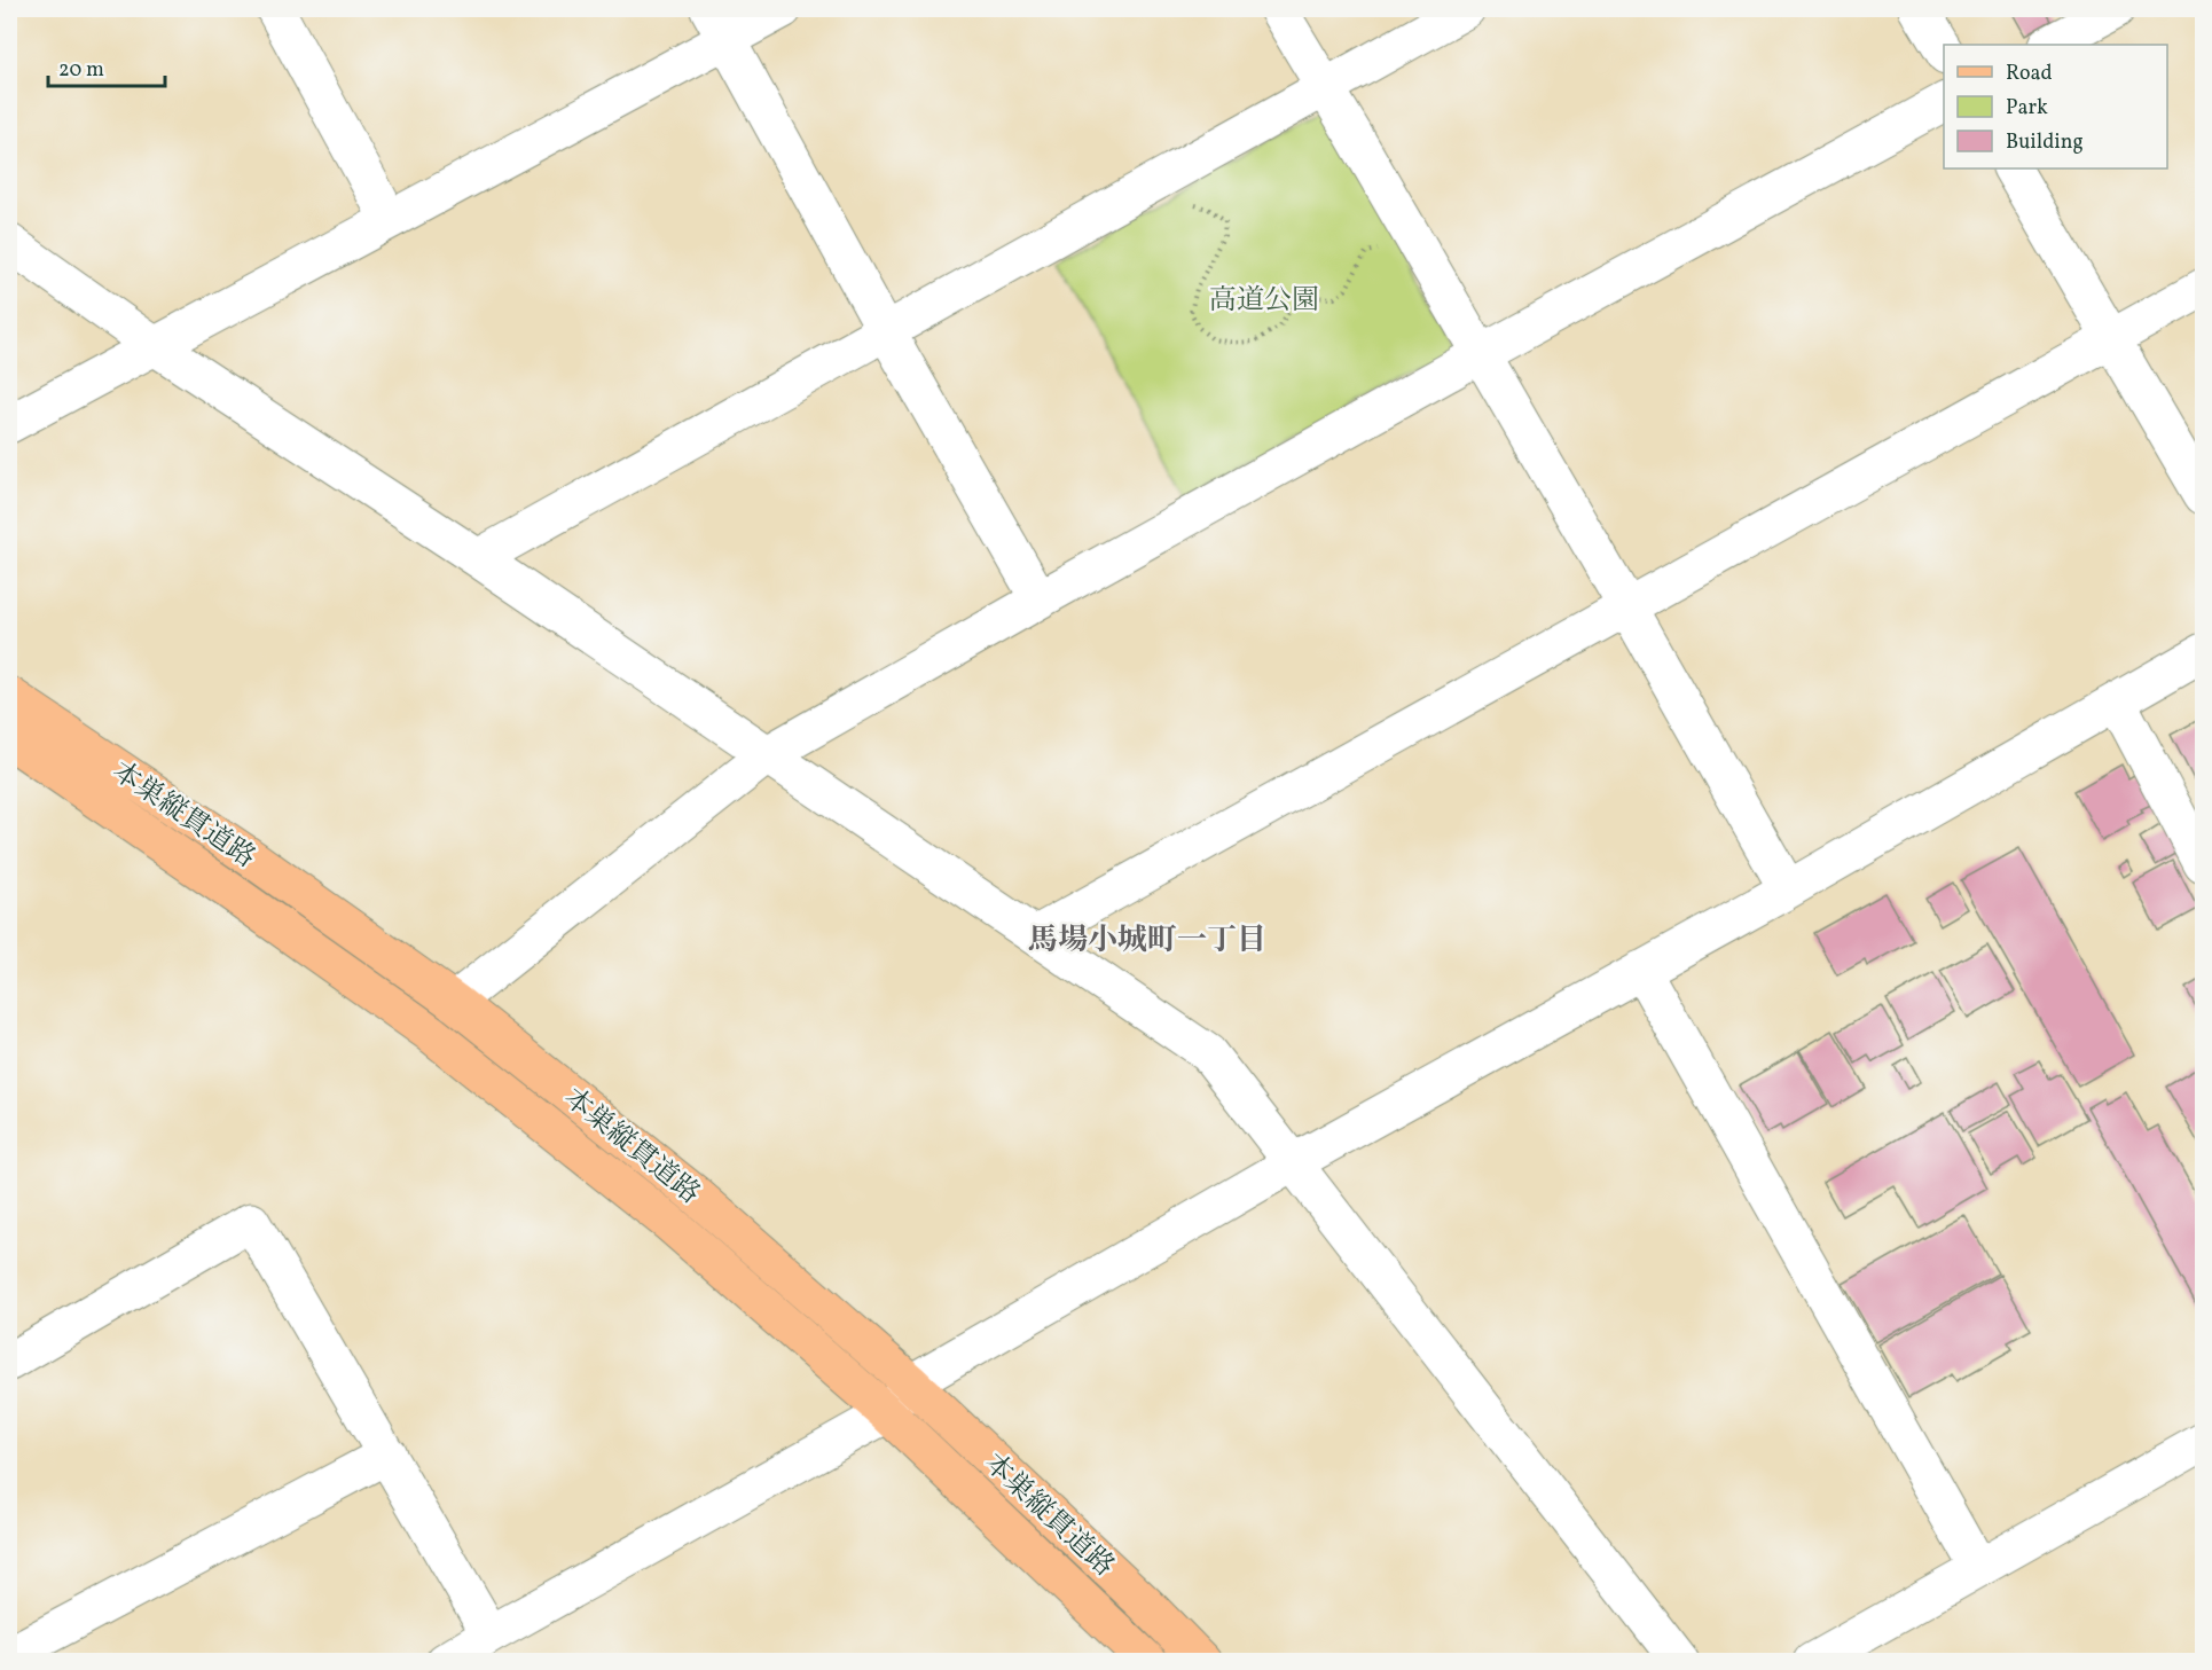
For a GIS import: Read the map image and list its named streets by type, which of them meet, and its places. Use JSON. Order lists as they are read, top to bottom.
{
  "streets": {
    "main road": ["本巣縦貫道路"]
  },
  "districts": ["馬場小城町一丁目"],
  "parks": ["高道公園"],
  "legend": ["Road", "Park", "Building"],
  "scale_bar": "20 m"
}
